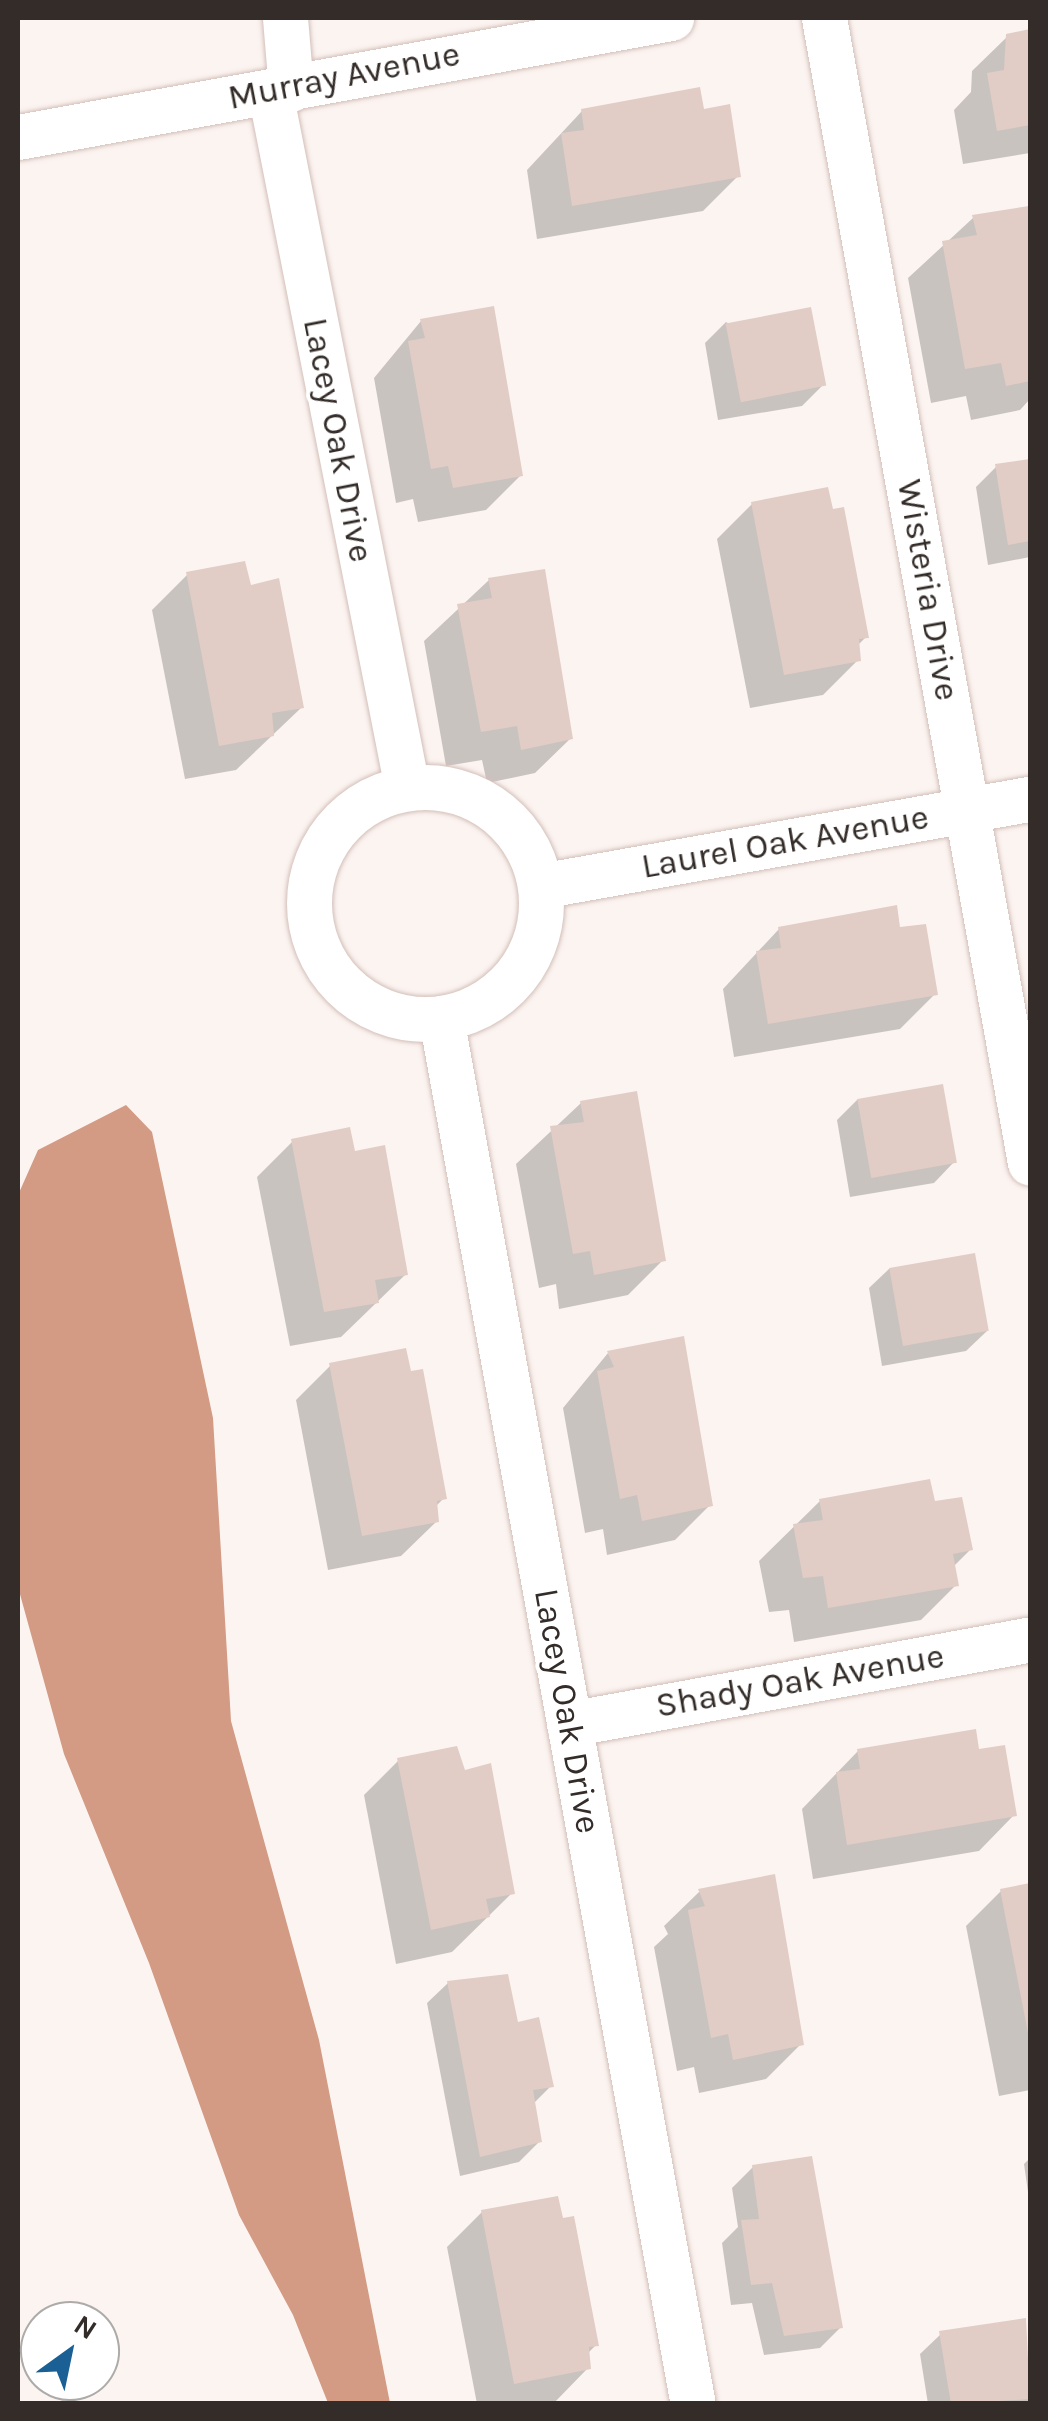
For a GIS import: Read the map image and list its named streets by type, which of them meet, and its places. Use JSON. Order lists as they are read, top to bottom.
{
  "streets": {
    "street": [
      "Murray Avenue",
      "Lacey Oak Drive",
      "Wisteria Drive",
      "Laurel Oak Avenue",
      "Shady Oak Avenue"
    ]
  },
  "crossings": [
    ["Murray Avenue", "Lacey Oak Drive"],
    ["Lacey Oak Drive", "Laurel Oak Avenue"],
    ["Lacey Oak Drive", "Shady Oak Avenue"],
    ["Wisteria Drive", "Laurel Oak Avenue"]
  ],
  "north": "top right"
}
